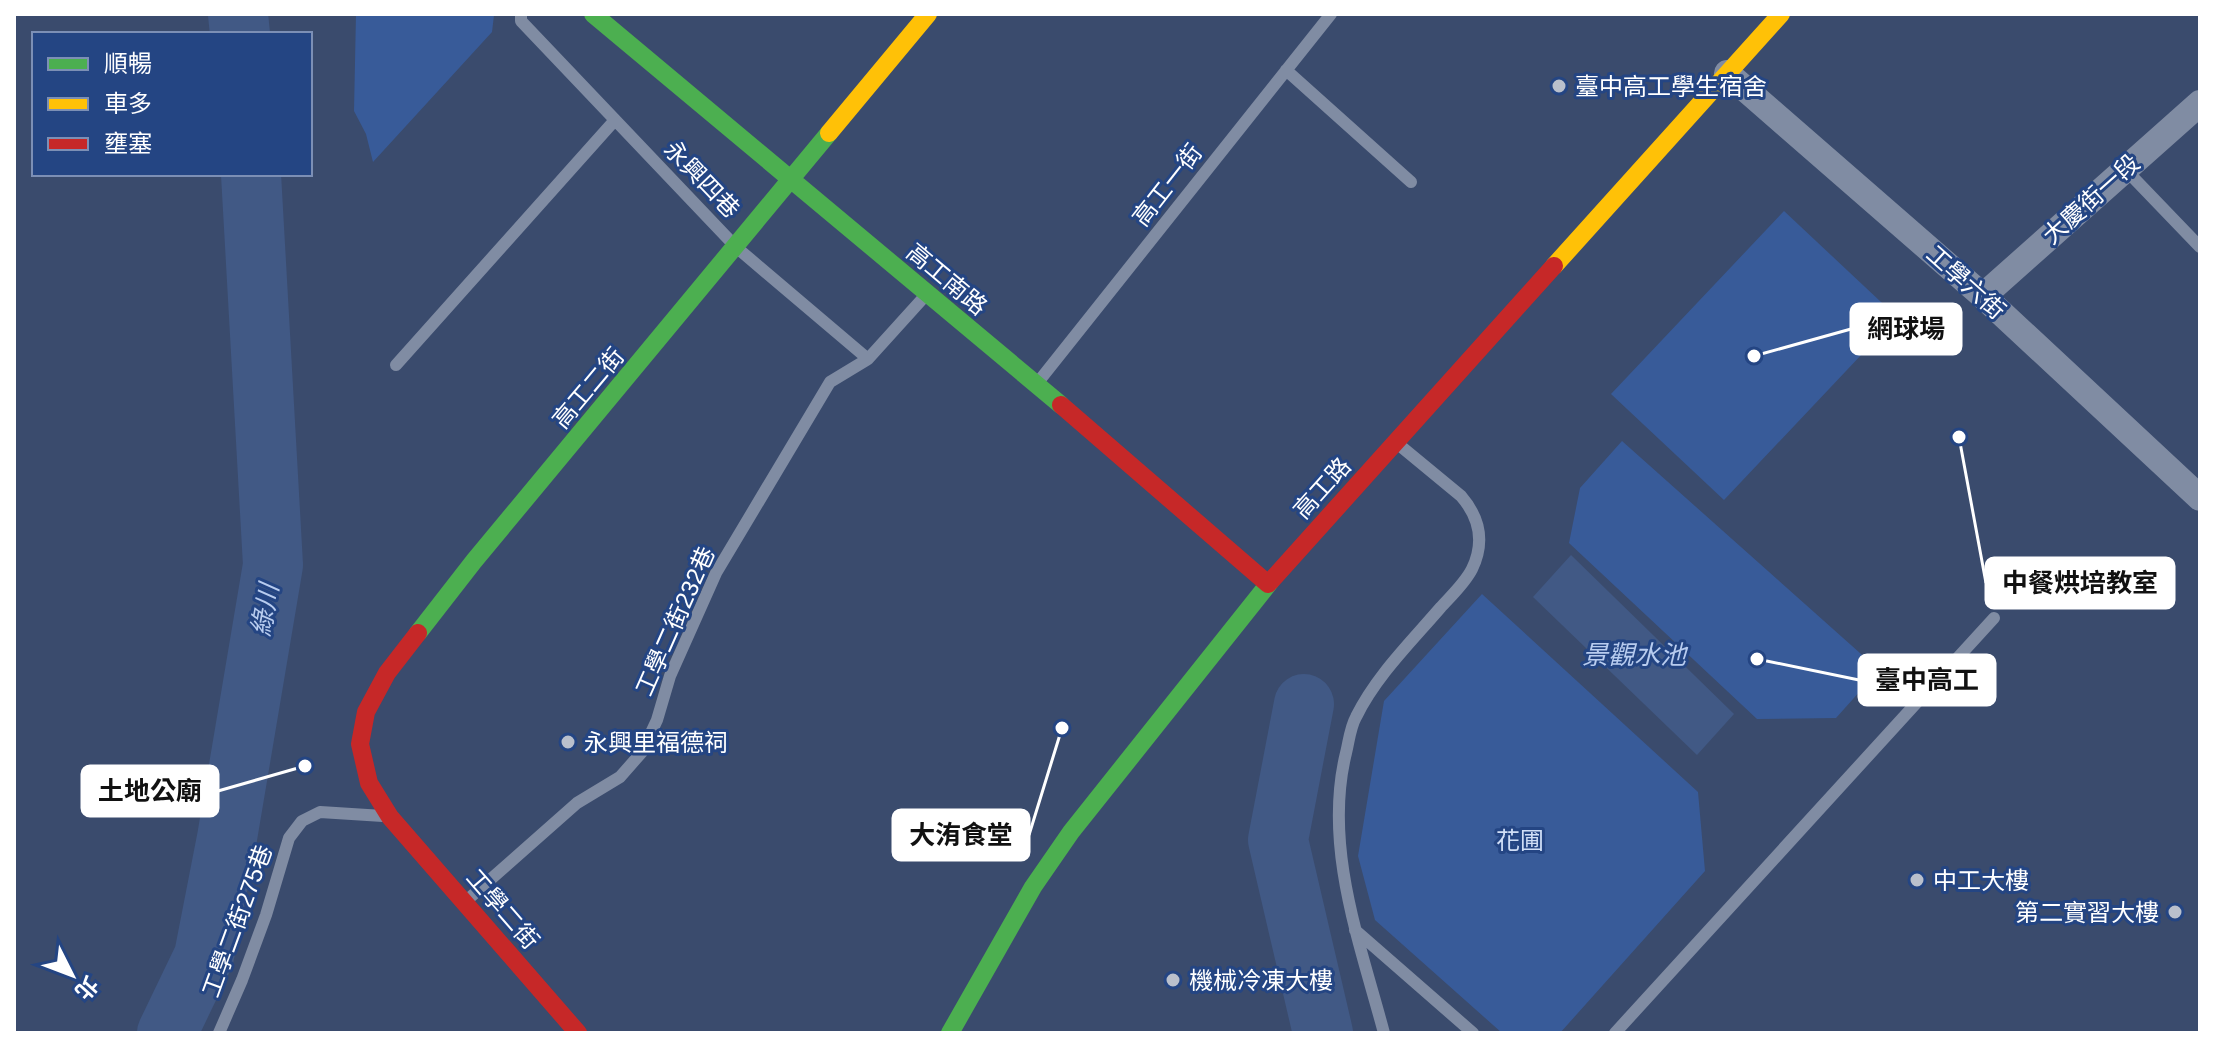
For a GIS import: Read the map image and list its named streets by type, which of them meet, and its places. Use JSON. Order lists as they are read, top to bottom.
{
  "streets": {
    "street": [
      "大慶街一段",
      "高工南路",
      "工學六街",
      "高工二街",
      "高工路",
      "工學二街"
    ],
    "lane": [
      "永興四巷",
      "高工一街",
      "工學二街232巷",
      "工學二街275巷"
    ]
  },
  "crossings": [
    ["永興四巷", "高工二街"],
    ["永興四巷", "工學二街232巷"],
    ["高工一街", "高工南路"],
    ["大慶街一段", "工學六街"],
    ["高工南路", "高工二街"],
    ["高工南路", "高工路"],
    ["高工南路", "工學二街232巷"],
    ["工學六街", "高工路"],
    ["高工二街", "工學二街"],
    ["高工二街", "工學二街275巷"],
    ["工學二街232巷", "工學二街"],
    ["工學二街", "工學二街275巷"]
  ],
  "water": ["綠川", "景觀水池"],
  "parks": ["花圃"],
  "places": [
    "臺中高工學生宿舍",
    "網球場",
    "中餐烘培教室",
    "臺中高工",
    "大洧食堂",
    "永興里福德祠",
    "土地公廟",
    "中工大樓",
    "第二實習大樓",
    "機械冷凍大樓"
  ],
  "legend": ["順暢", "車多", "壅塞"],
  "north": "bottom right"
}
